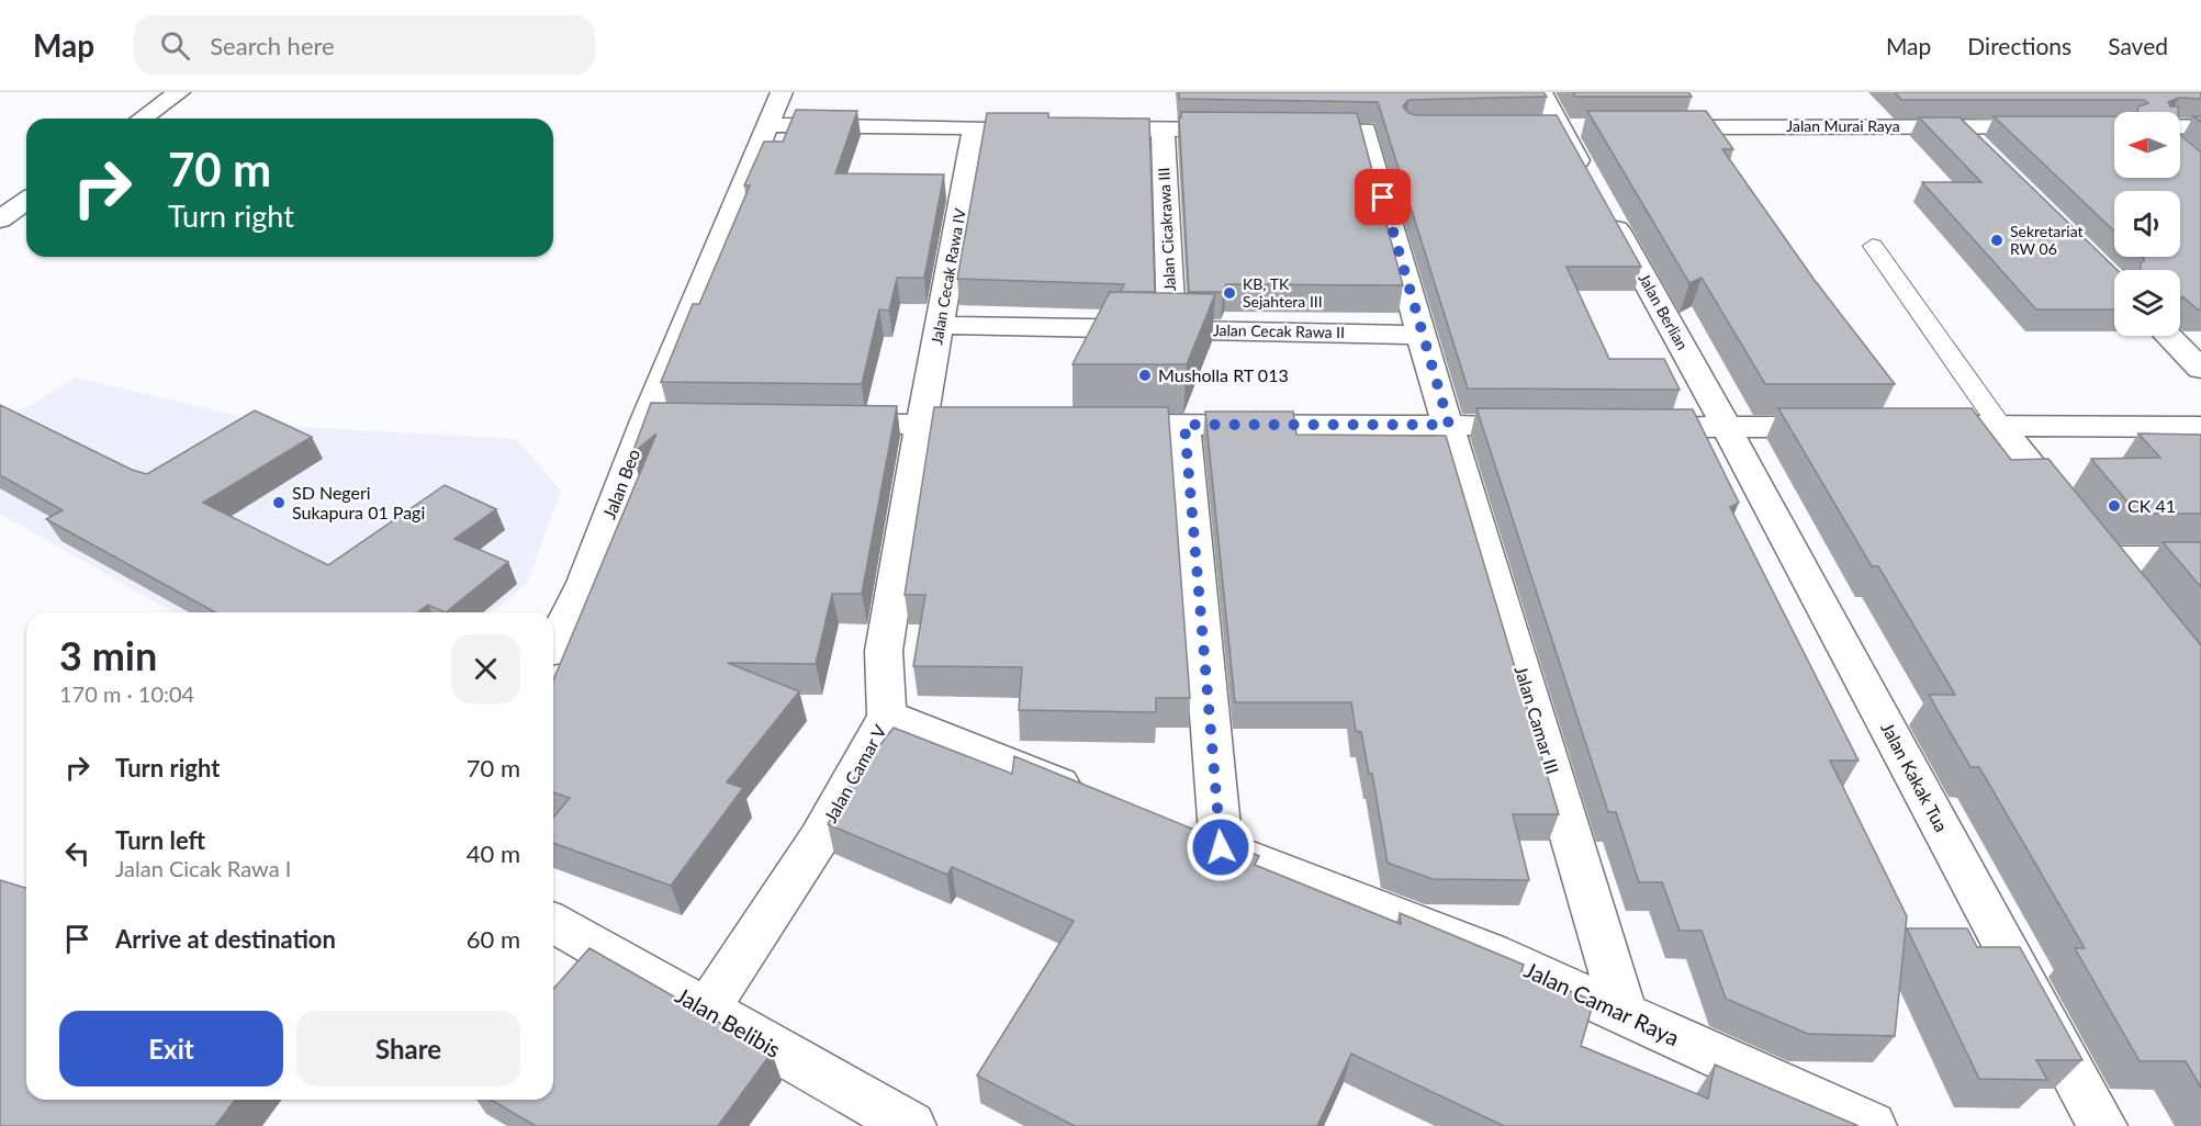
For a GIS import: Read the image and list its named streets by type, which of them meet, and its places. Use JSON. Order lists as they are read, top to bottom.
{
  "streets": {
    "street": [
      "Jalan Murai Raya",
      "Jalan Cicakrawa III",
      "Jalan Cecak Rawa IV",
      "Jalan Berlian",
      "Jalan Cecak Rawa II",
      "Jalan Beo",
      "Jalan Camar III",
      "Jalan Camar V",
      "Jalan Kakak Tua",
      "Jalan Camar Raya",
      "Jalan Belibis"
    ]
  },
  "crossings": [
    ["Jalan Cicakrawa III", "Jalan Cecak Rawa II"],
    ["Jalan Cecak Rawa IV", "Jalan Cecak Rawa II"],
    ["Jalan Cecak Rawa IV", "Jalan Camar V"],
    ["Jalan Berlian", "Jalan Kakak Tua"],
    ["Jalan Cecak Rawa II", "Jalan Camar III"],
    ["Jalan Camar III", "Jalan Camar Raya"],
    ["Jalan Camar V", "Jalan Belibis"]
  ],
  "places": [
    "Sekretariat RW 06",
    "KB, TK Sejahtera III",
    "Musholla RT 013",
    "SD Negeri Sukapura 01 Pagi",
    "CK 41"
  ],
  "north": "left",
  "page": {
    "header": "Map",
    "search": "Search here",
    "nav": ["Map", "Directions", "Saved"],
    "turn": ["70 m", "Turn right"],
    "heading": ["3 min", "170 m · 10:04"],
    "list": [
      {
        "name": "Turn right",
        "value": "70 m"
      },
      {
        "name": "Turn left",
        "note": "Jalan Cicak Rawa I",
        "value": "40 m"
      },
      {
        "name": "Arrive at destination",
        "value": "60 m"
      }
    ],
    "buttons": ["Exit", "Share"]
  }
}
